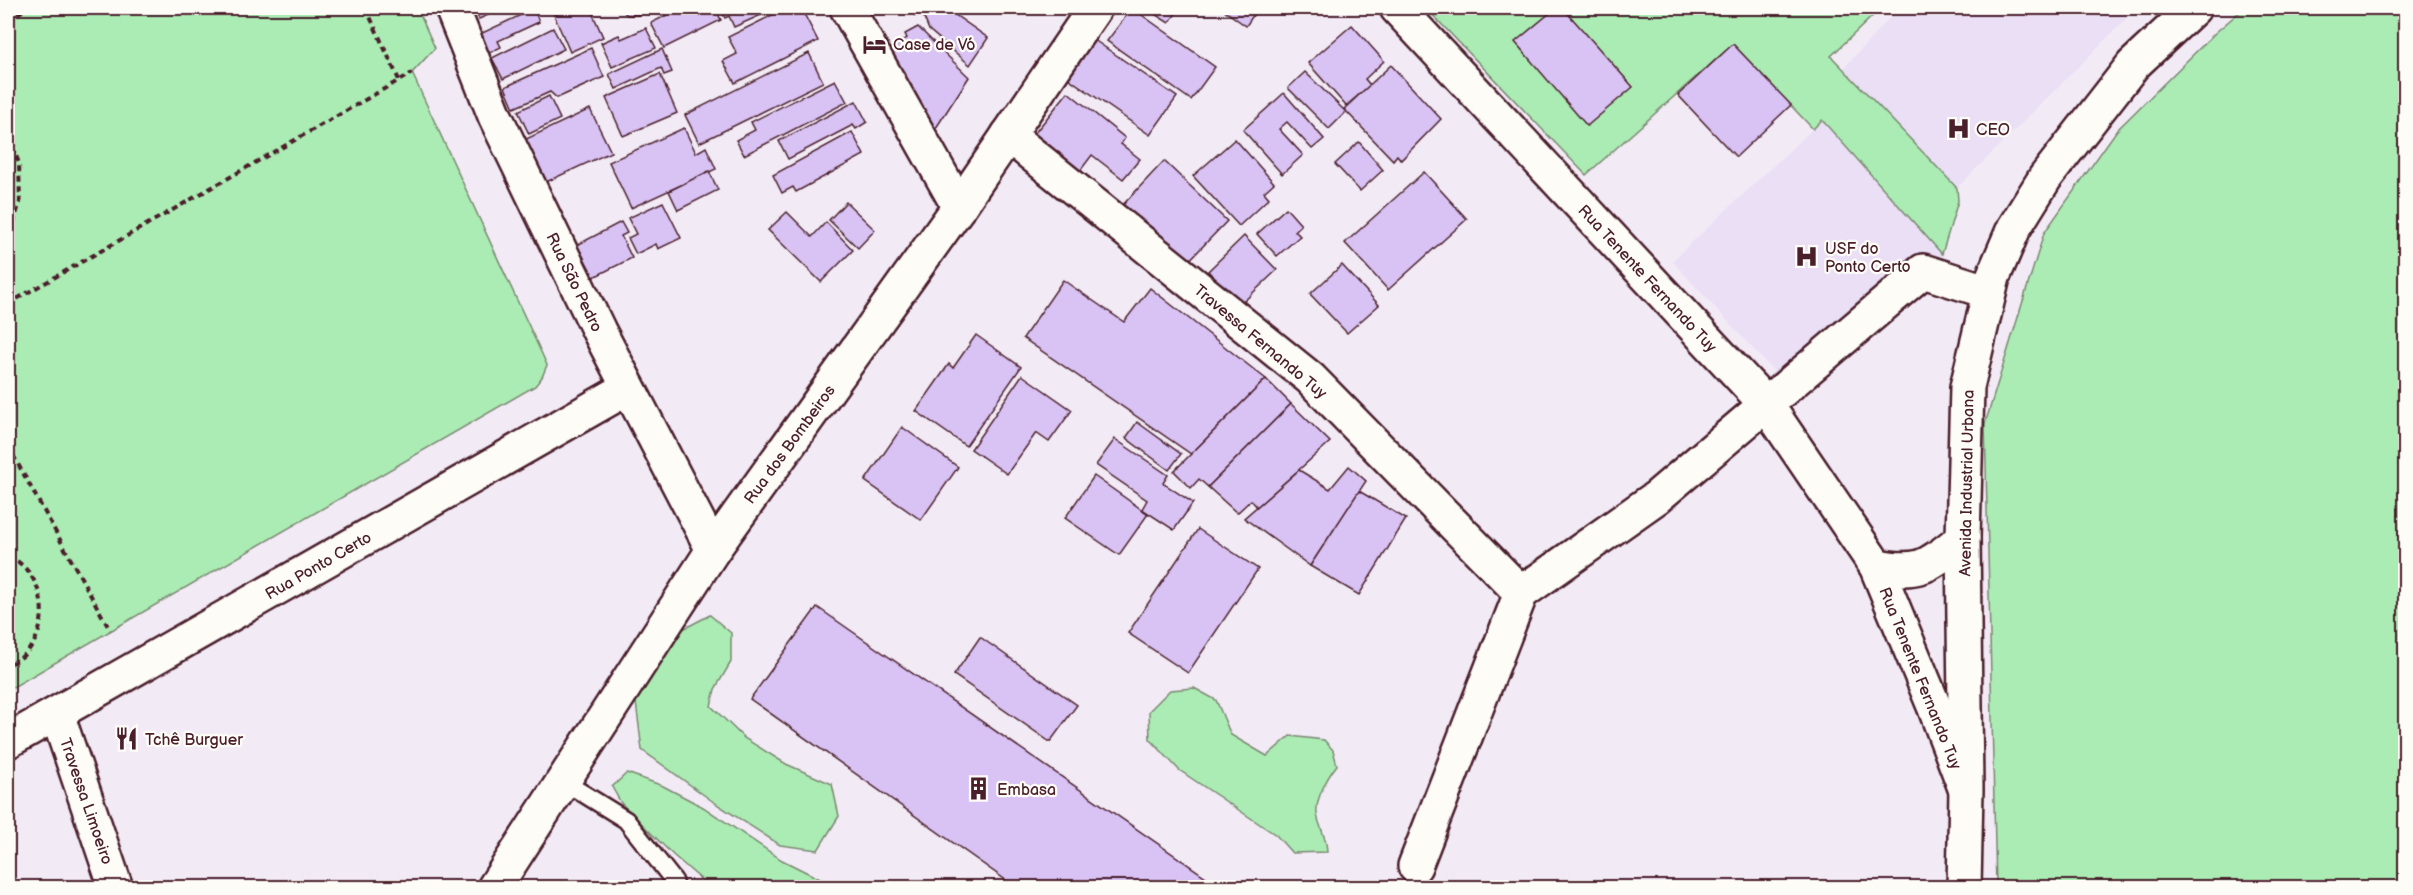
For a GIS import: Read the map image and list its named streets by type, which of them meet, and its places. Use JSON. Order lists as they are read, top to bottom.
{
  "streets": {
    "street": [
      "Rua Tenente Fernando Tuy",
      "Rua São Pedro",
      "Travessa Fernando Tuy",
      "Rua dos Bombeiros",
      "Avenida Industrial Urbana",
      "Rua Ponto Certo",
      "Travessa Limoeiro"
    ]
  },
  "crossings": [
    ["Rua Tenente Fernando Tuy", "Avenida Industrial Urbana"],
    ["Rua São Pedro", "Rua dos Bombeiros"],
    ["Rua São Pedro", "Rua Ponto Certo"],
    ["Travessa Fernando Tuy", "Rua dos Bombeiros"],
    ["Rua Ponto Certo", "Travessa Limoeiro"]
  ],
  "places": {
    "hotel": ["Case de Vó"],
    "hospital": ["CEO", "USF do Ponto Certo"],
    "restaurant": ["Tchê Burguer"],
    "building": ["Embasa"]
  }
}
